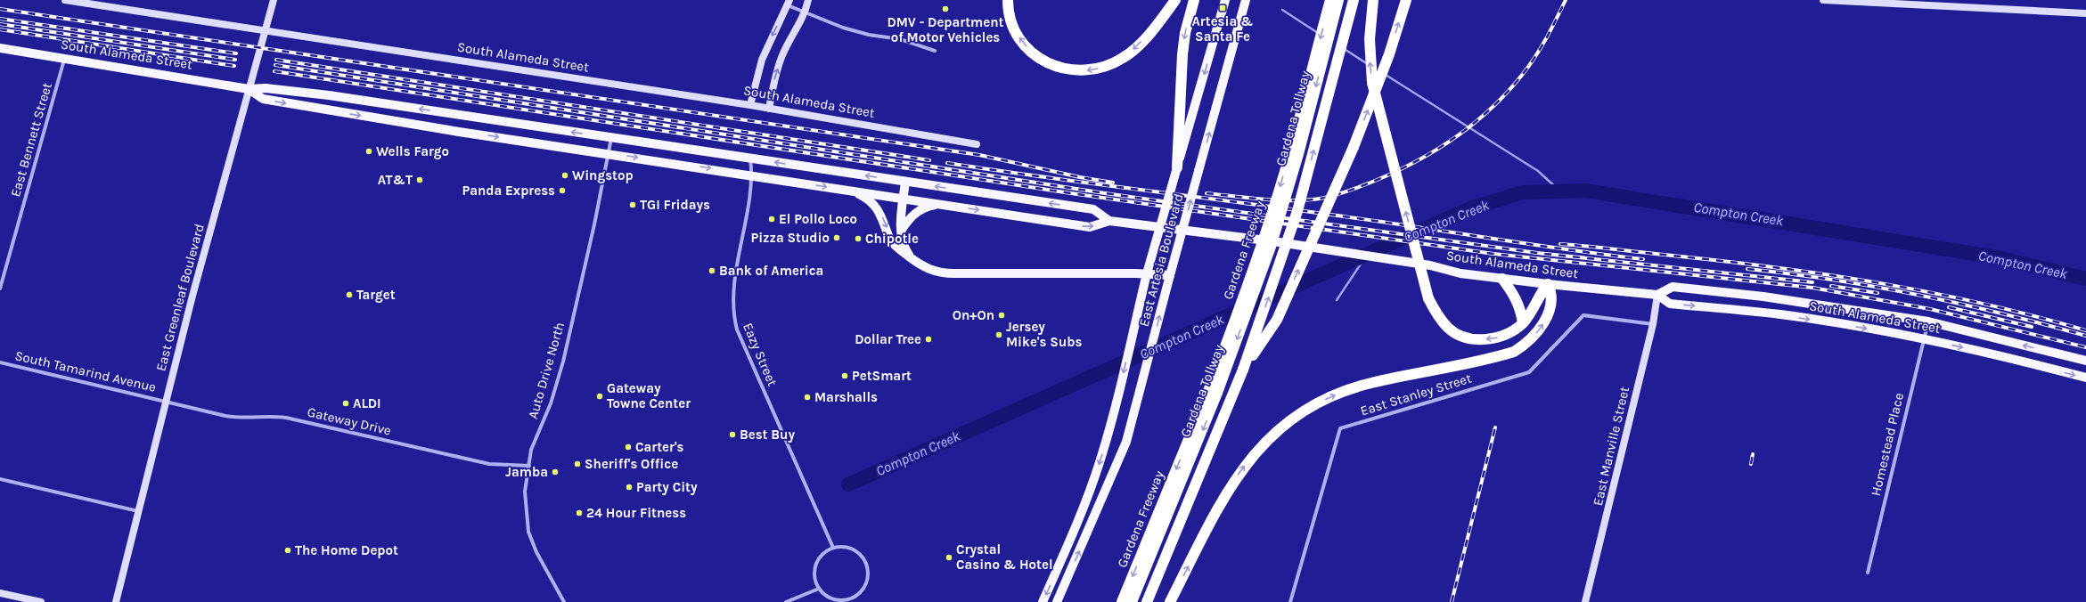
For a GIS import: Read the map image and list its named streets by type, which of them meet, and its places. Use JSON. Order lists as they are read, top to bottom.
{
  "streets": {
    "highway": ["Gardena Tollway", "Gardena Freeway"],
    "main road": ["South Alameda Street", "East Artesia Boulevard"],
    "street": [
      "East Bennett Street",
      "East Greenleaf Boulevard",
      "Eazy Street",
      "Auto Drive North",
      "South Tamarind Avenue",
      "East Stanley Street",
      "Gateway Drive",
      "Homestead Place",
      "East Manville Street"
    ]
  },
  "crossings": [
    ["South Alameda Street", "East Bennett Street"],
    ["South Alameda Street", "East Greenleaf Boulevard"],
    ["South Alameda Street", "Eazy Street"],
    ["South Alameda Street", "Auto Drive North"],
    ["South Alameda Street", "Homestead Place"],
    ["South Alameda Street", "East Manville Street"],
    ["East Greenleaf Boulevard", "South Tamarind Avenue"],
    ["East Greenleaf Boulevard", "Gateway Drive"],
    ["Auto Drive North", "Gateway Drive"],
    ["South Tamarind Avenue", "Gateway Drive"],
    ["East Stanley Street", "East Manville Street"]
  ],
  "water": ["Compton Creek"],
  "places": {
    "transit": ["Artesia & Santa Fe"],
    "other": [
      "DMV - Department of Motor Vehicles",
      "Wells Fargo",
      "Wingstop",
      "AT&T",
      "Panda Express",
      "TGI Fridays",
      "El Pollo Loco",
      "Pizza Studio",
      "Chipotle",
      "Bank of America",
      "Target",
      "On+On",
      "Jersey Mike's Subs",
      "Dollar Tree",
      "PetSmart",
      "Gateway Towne Center",
      "Marshalls",
      "ALDI",
      "Best Buy",
      "Carter's",
      "Sheriff's Office",
      "Jamba",
      "Party City",
      "24 Hour Fitness",
      "The Home Depot",
      "Crystal Casino & Hotel"
    ]
  }
}
